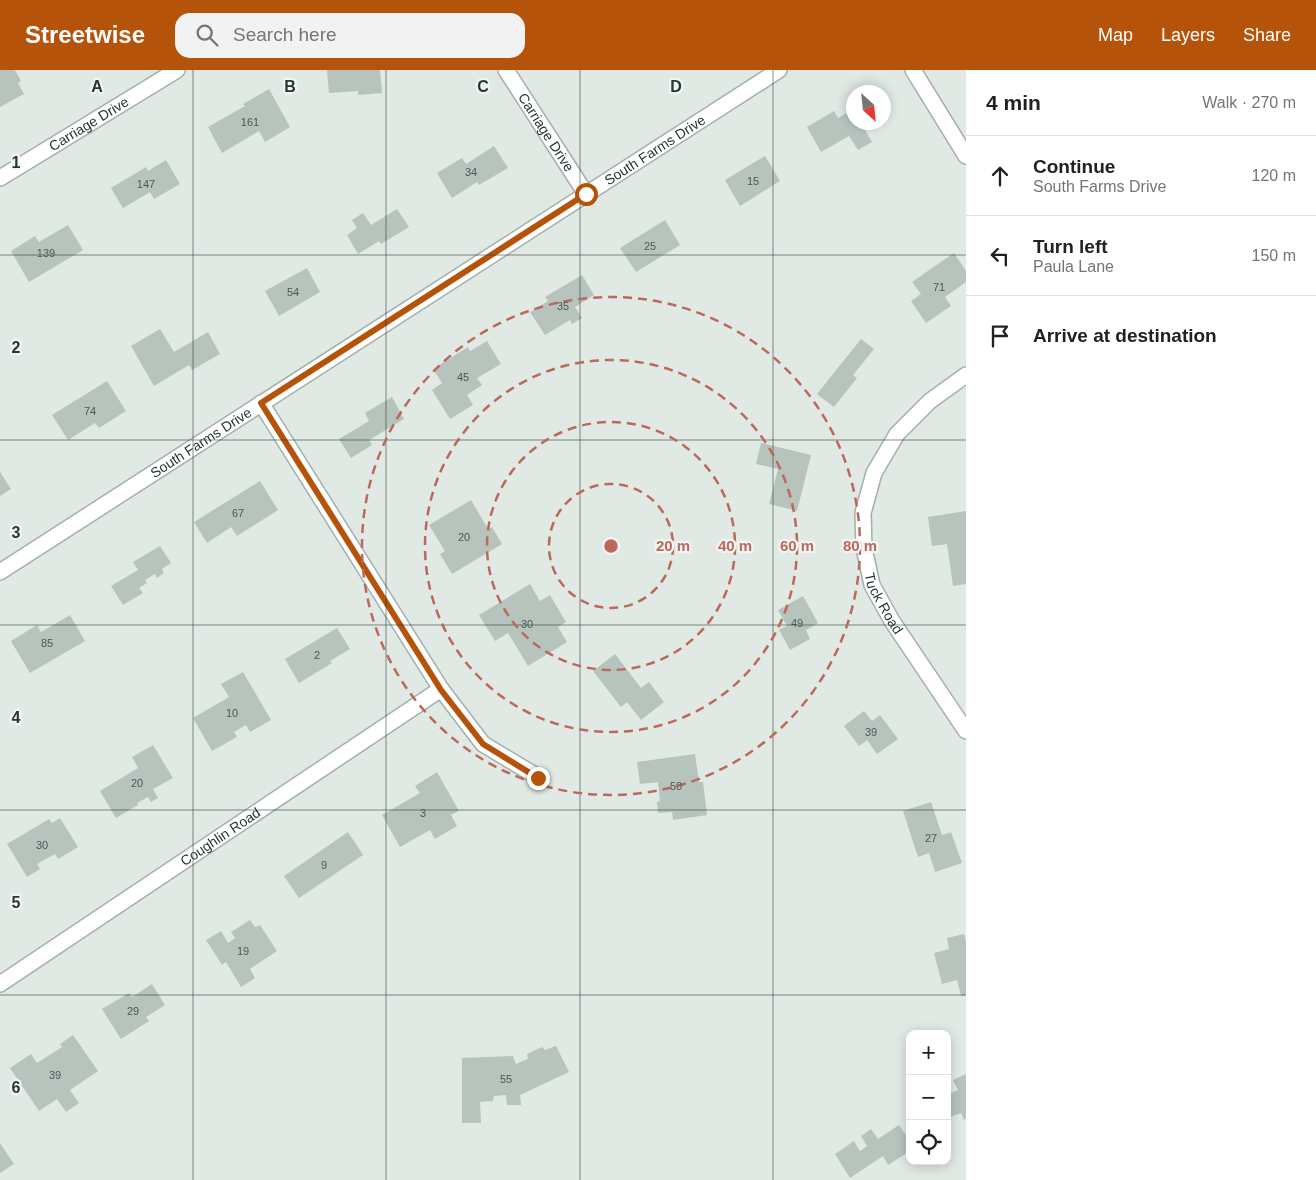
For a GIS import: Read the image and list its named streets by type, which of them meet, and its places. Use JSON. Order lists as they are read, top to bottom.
{
  "streets": {
    "street": [
      "Carriage Drive",
      "South Farms Drive",
      "Tuck Road",
      "Coughlin Road"
    ]
  },
  "crossings": [
    ["Carriage Drive", "South Farms Drive"]
  ],
  "house_numbers": [
    "161",
    "34",
    "15",
    "147",
    "25",
    "139",
    "71",
    "54",
    "35",
    "45",
    "74",
    "67",
    "20",
    "49",
    "30",
    "85",
    "2",
    "10",
    "39",
    "20",
    "50",
    "3",
    "27",
    "30",
    "9",
    "19",
    "29",
    "39",
    "55"
  ],
  "north": "bottom right",
  "page": {
    "header": "Streetwise",
    "search": "Search here",
    "nav": ["Map", "Layers", "Share"],
    "heading": ["4 min", "Walk · 270 m"],
    "list": [
      ["Continue", "South Farms Drive", "120 m"],
      ["Turn left", "Paula Lane", "150 m"],
      "Arrive at destination"
    ],
    "map_buttons": ["+", "−"]
  },
  "grid": {
    "columns": [
      "A",
      "B",
      "C",
      "D"
    ],
    "rows": [
      "1",
      "2",
      "3",
      "4",
      "5",
      "6"
    ]
  },
  "rings": [
    "20 m",
    "40 m",
    "60 m",
    "80 m"
  ]
}
